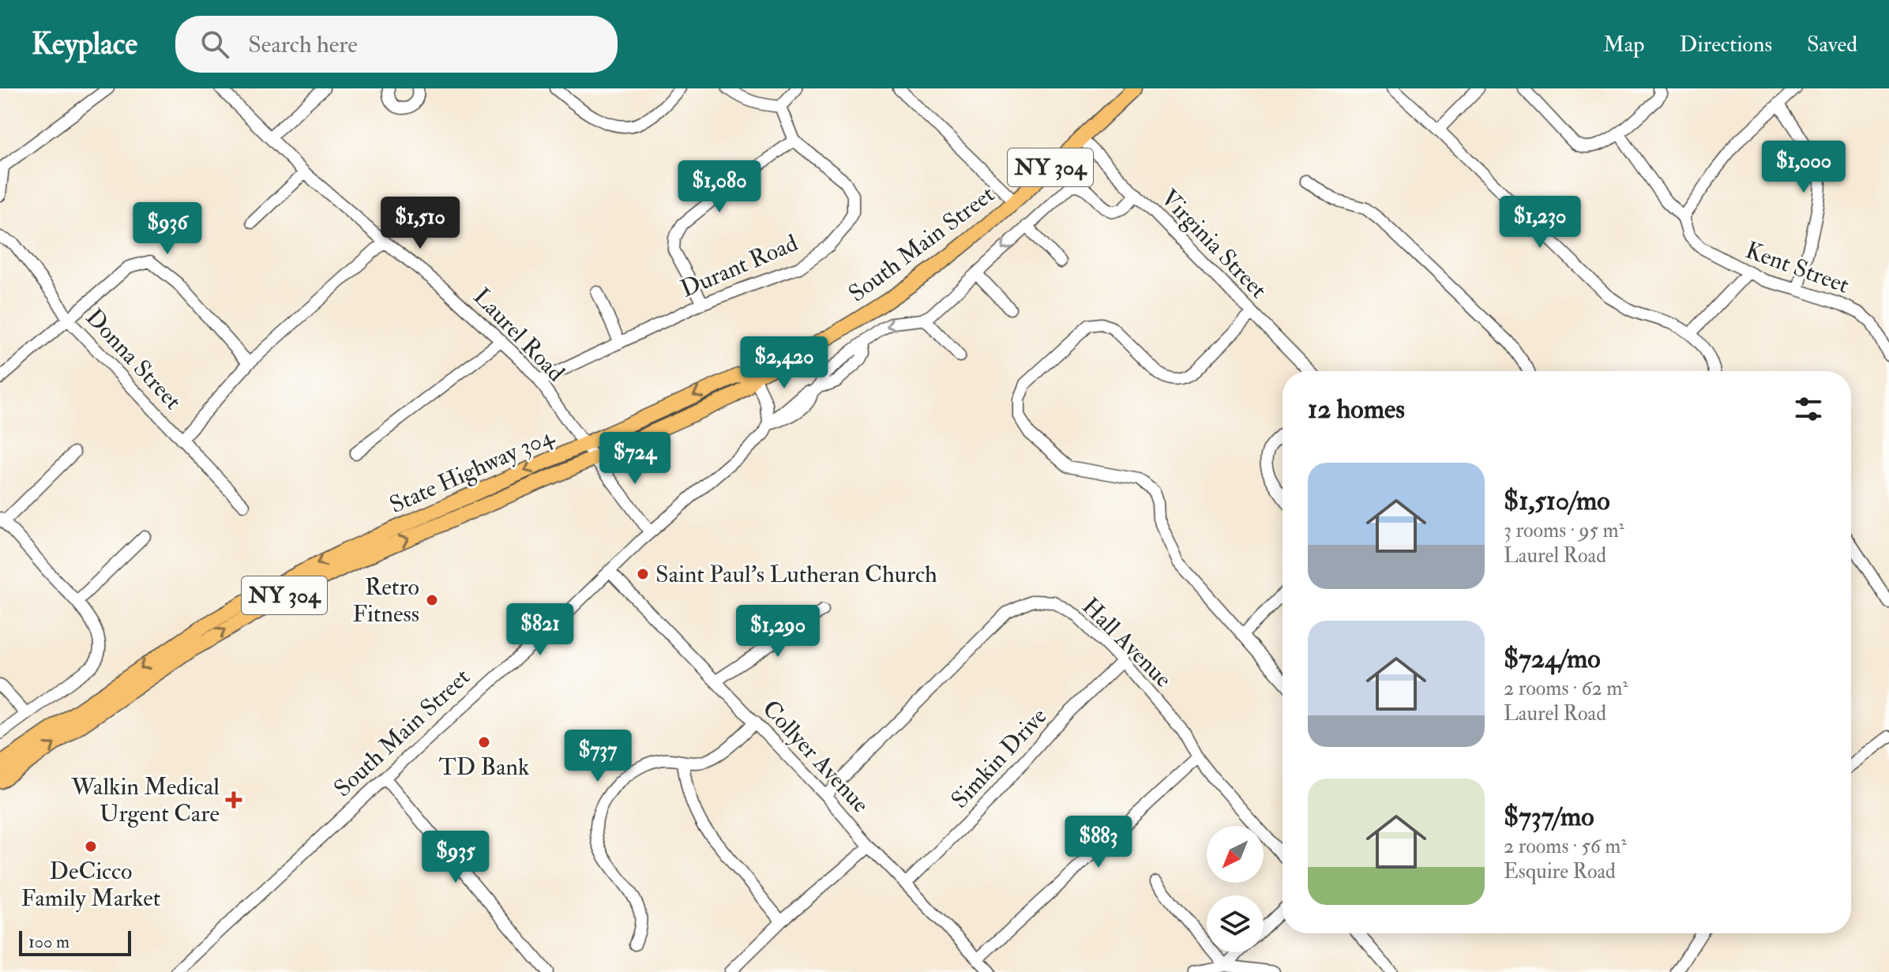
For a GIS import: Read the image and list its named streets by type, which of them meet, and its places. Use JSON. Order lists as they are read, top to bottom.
{
  "streets": {
    "main road": ["NY 304", "South Main Street", "State Highway 304"],
    "street": [
      "Virginia Street",
      "Durant Road",
      "Kent Street",
      "Laurel Road",
      "Donna Street",
      "Hall Avenue",
      "Collyer Avenue",
      "Simkin Drive"
    ]
  },
  "crossings": [
    ["South Main Street", "Virginia Street"],
    ["South Main Street", "Laurel Road"],
    ["South Main Street", "State Highway 304"],
    ["South Main Street", "Collyer Avenue"],
    ["Durant Road", "Laurel Road"],
    ["Laurel Road", "State Highway 304"],
    ["Hall Avenue", "Collyer Avenue"],
    ["Hall Avenue", "Simkin Drive"],
    ["Collyer Avenue", "Simkin Drive"]
  ],
  "places": {
    "other": [
      "Saint Paul's Lutheran Church",
      "Retro Fitness",
      "TD Bank",
      "DeCicco Family Market"
    ],
    "health": ["Walkin Medical Urgent Care"]
  },
  "scale_bar": "100 m",
  "north": "bottom left",
  "page": {
    "header": "Keyplace",
    "search": "Search here",
    "nav": ["Map", "Directions", "Saved"],
    "price": [
      "$1,000",
      "$1,080",
      "$1,230",
      "$1,510",
      "$936",
      "$2,420",
      "$724",
      "$821",
      "$1,290",
      "$737",
      "$883",
      "$935"
    ],
    "heading": "12 homes",
    "list": [
      {
        "name": "$1,510/mo",
        "note": "3 rooms · 95 m² · Laurel Road"
      },
      {
        "name": "$724/mo",
        "note": "2 rooms · 62 m² · Laurel Road"
      },
      {
        "name": "$737/mo",
        "note": "2 rooms · 56 m² · Esquire Road"
      }
    ],
    "scale": "100 m"
  }
}
